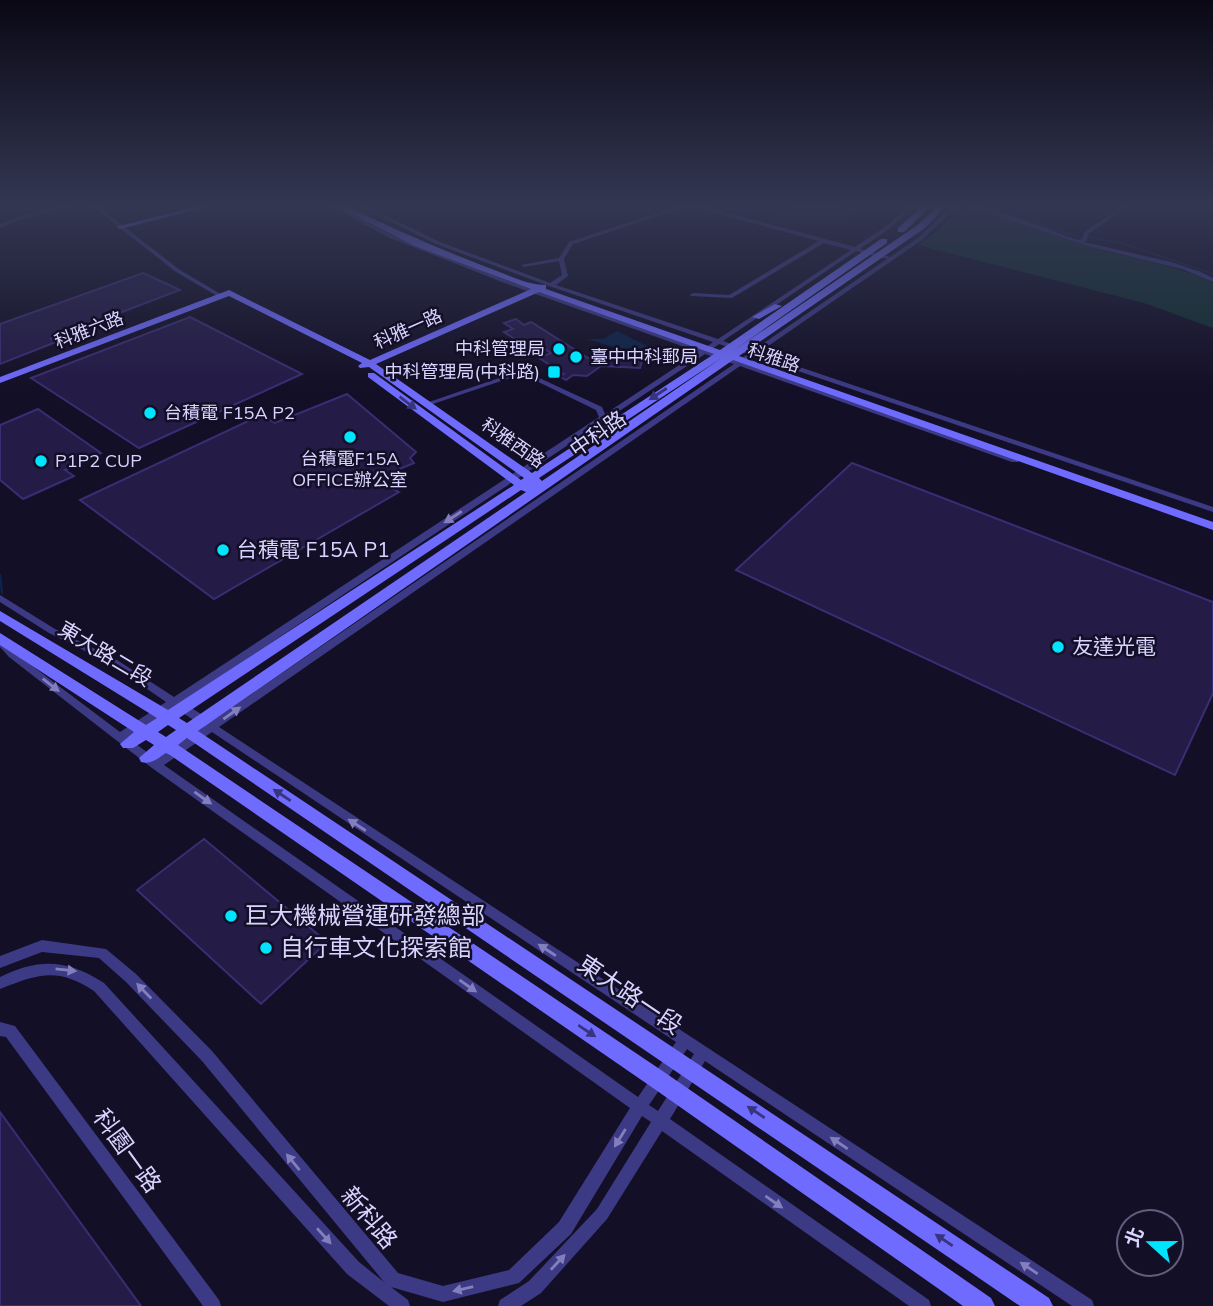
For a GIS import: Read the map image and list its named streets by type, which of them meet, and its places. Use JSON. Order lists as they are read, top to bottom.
{
  "streets": {
    "street": [
      "科雅一路",
      "科雅六路",
      "科雅路",
      "中科路",
      "科雅西路",
      "東大路二段",
      "東大路一段",
      "科園一路",
      "新科路"
    ]
  },
  "crossings": [
    ["科雅一路", "科雅路"],
    ["科雅一路", "科雅西路"],
    ["科雅六路", "科雅西路"],
    ["科雅路", "中科路"],
    ["中科路", "科雅西路"],
    ["中科路", "東大路二段"],
    ["中科路", "東大路一段"],
    ["東大路二段", "東大路一段"],
    ["東大路一段", "新科路"]
  ],
  "places": {
    "other": [
      "中科管理局",
      "臺中中科郵局",
      "台積電 F15A P2",
      "台積電F15A OFFICE辦公室",
      "P1P2 CUP",
      "台積電 F15A P1",
      "友達光電",
      "巨大機械營運研發總部",
      "自行車文化探索館"
    ],
    "transit": ["中科管理局(中科路)"]
  },
  "north": "left"
}
